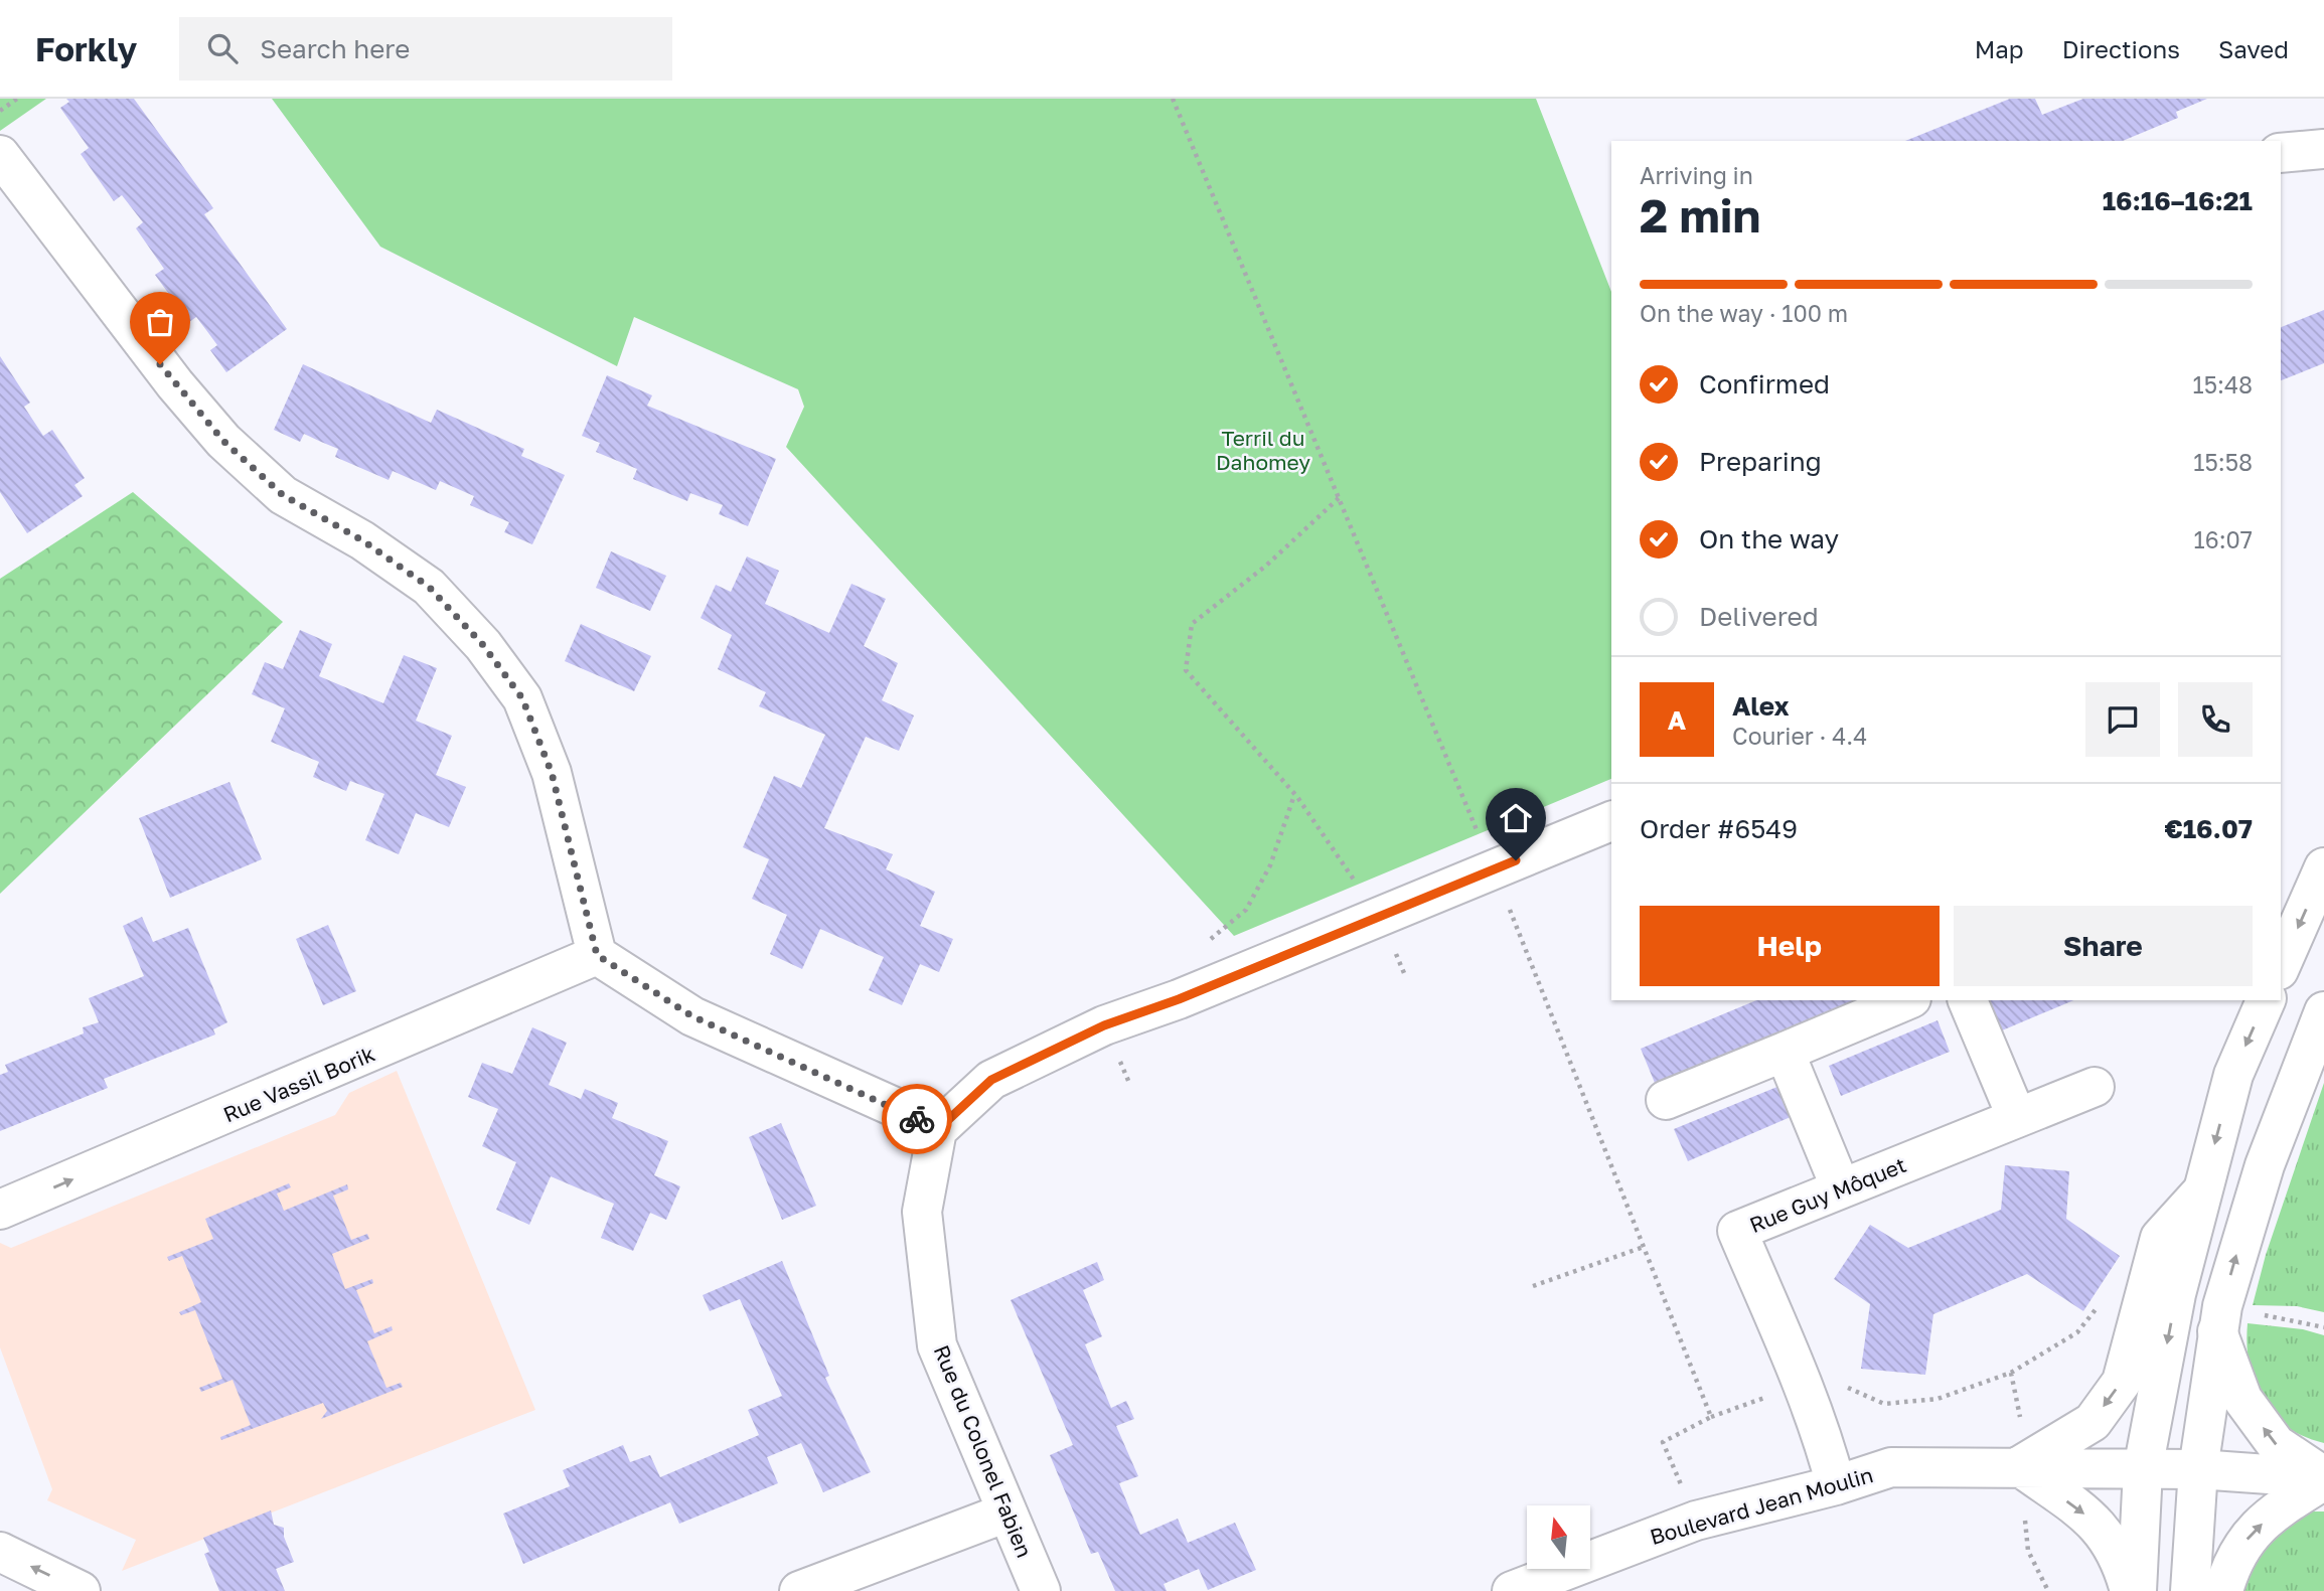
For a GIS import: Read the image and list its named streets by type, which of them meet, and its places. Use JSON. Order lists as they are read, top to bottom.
{
  "streets": {
    "street": [
      "Rue Vassil Borik",
      "Rue Guy Môquet",
      "Rue du Colonel Fabien",
      "Boulevard Jean Moulin"
    ]
  },
  "crossings": [
    ["Rue Guy Môquet", "Boulevard Jean Moulin"]
  ],
  "one_way": ["Rue Vassil Borik"],
  "parks": ["Terril du Dahomey"],
  "north": "top",
  "page": {
    "header": "Forkly",
    "search": "Search here",
    "nav": ["Map", "Directions", "Saved"],
    "heading": ["2 min", "Arriving in", "16:16–16:21"],
    "panel": [
      "Alex",
      "Courier · 4.4",
      "Order #6549",
      "€16.07"
    ],
    "bar": "On the way · 100 m",
    "list": [
      ["Confirmed", "15:48"],
      ["Preparing", "15:58"],
      ["On the way", "16:07"],
      "Delivered"
    ],
    "round": "A",
    "buttons": ["Help", "Share"]
  }
}
